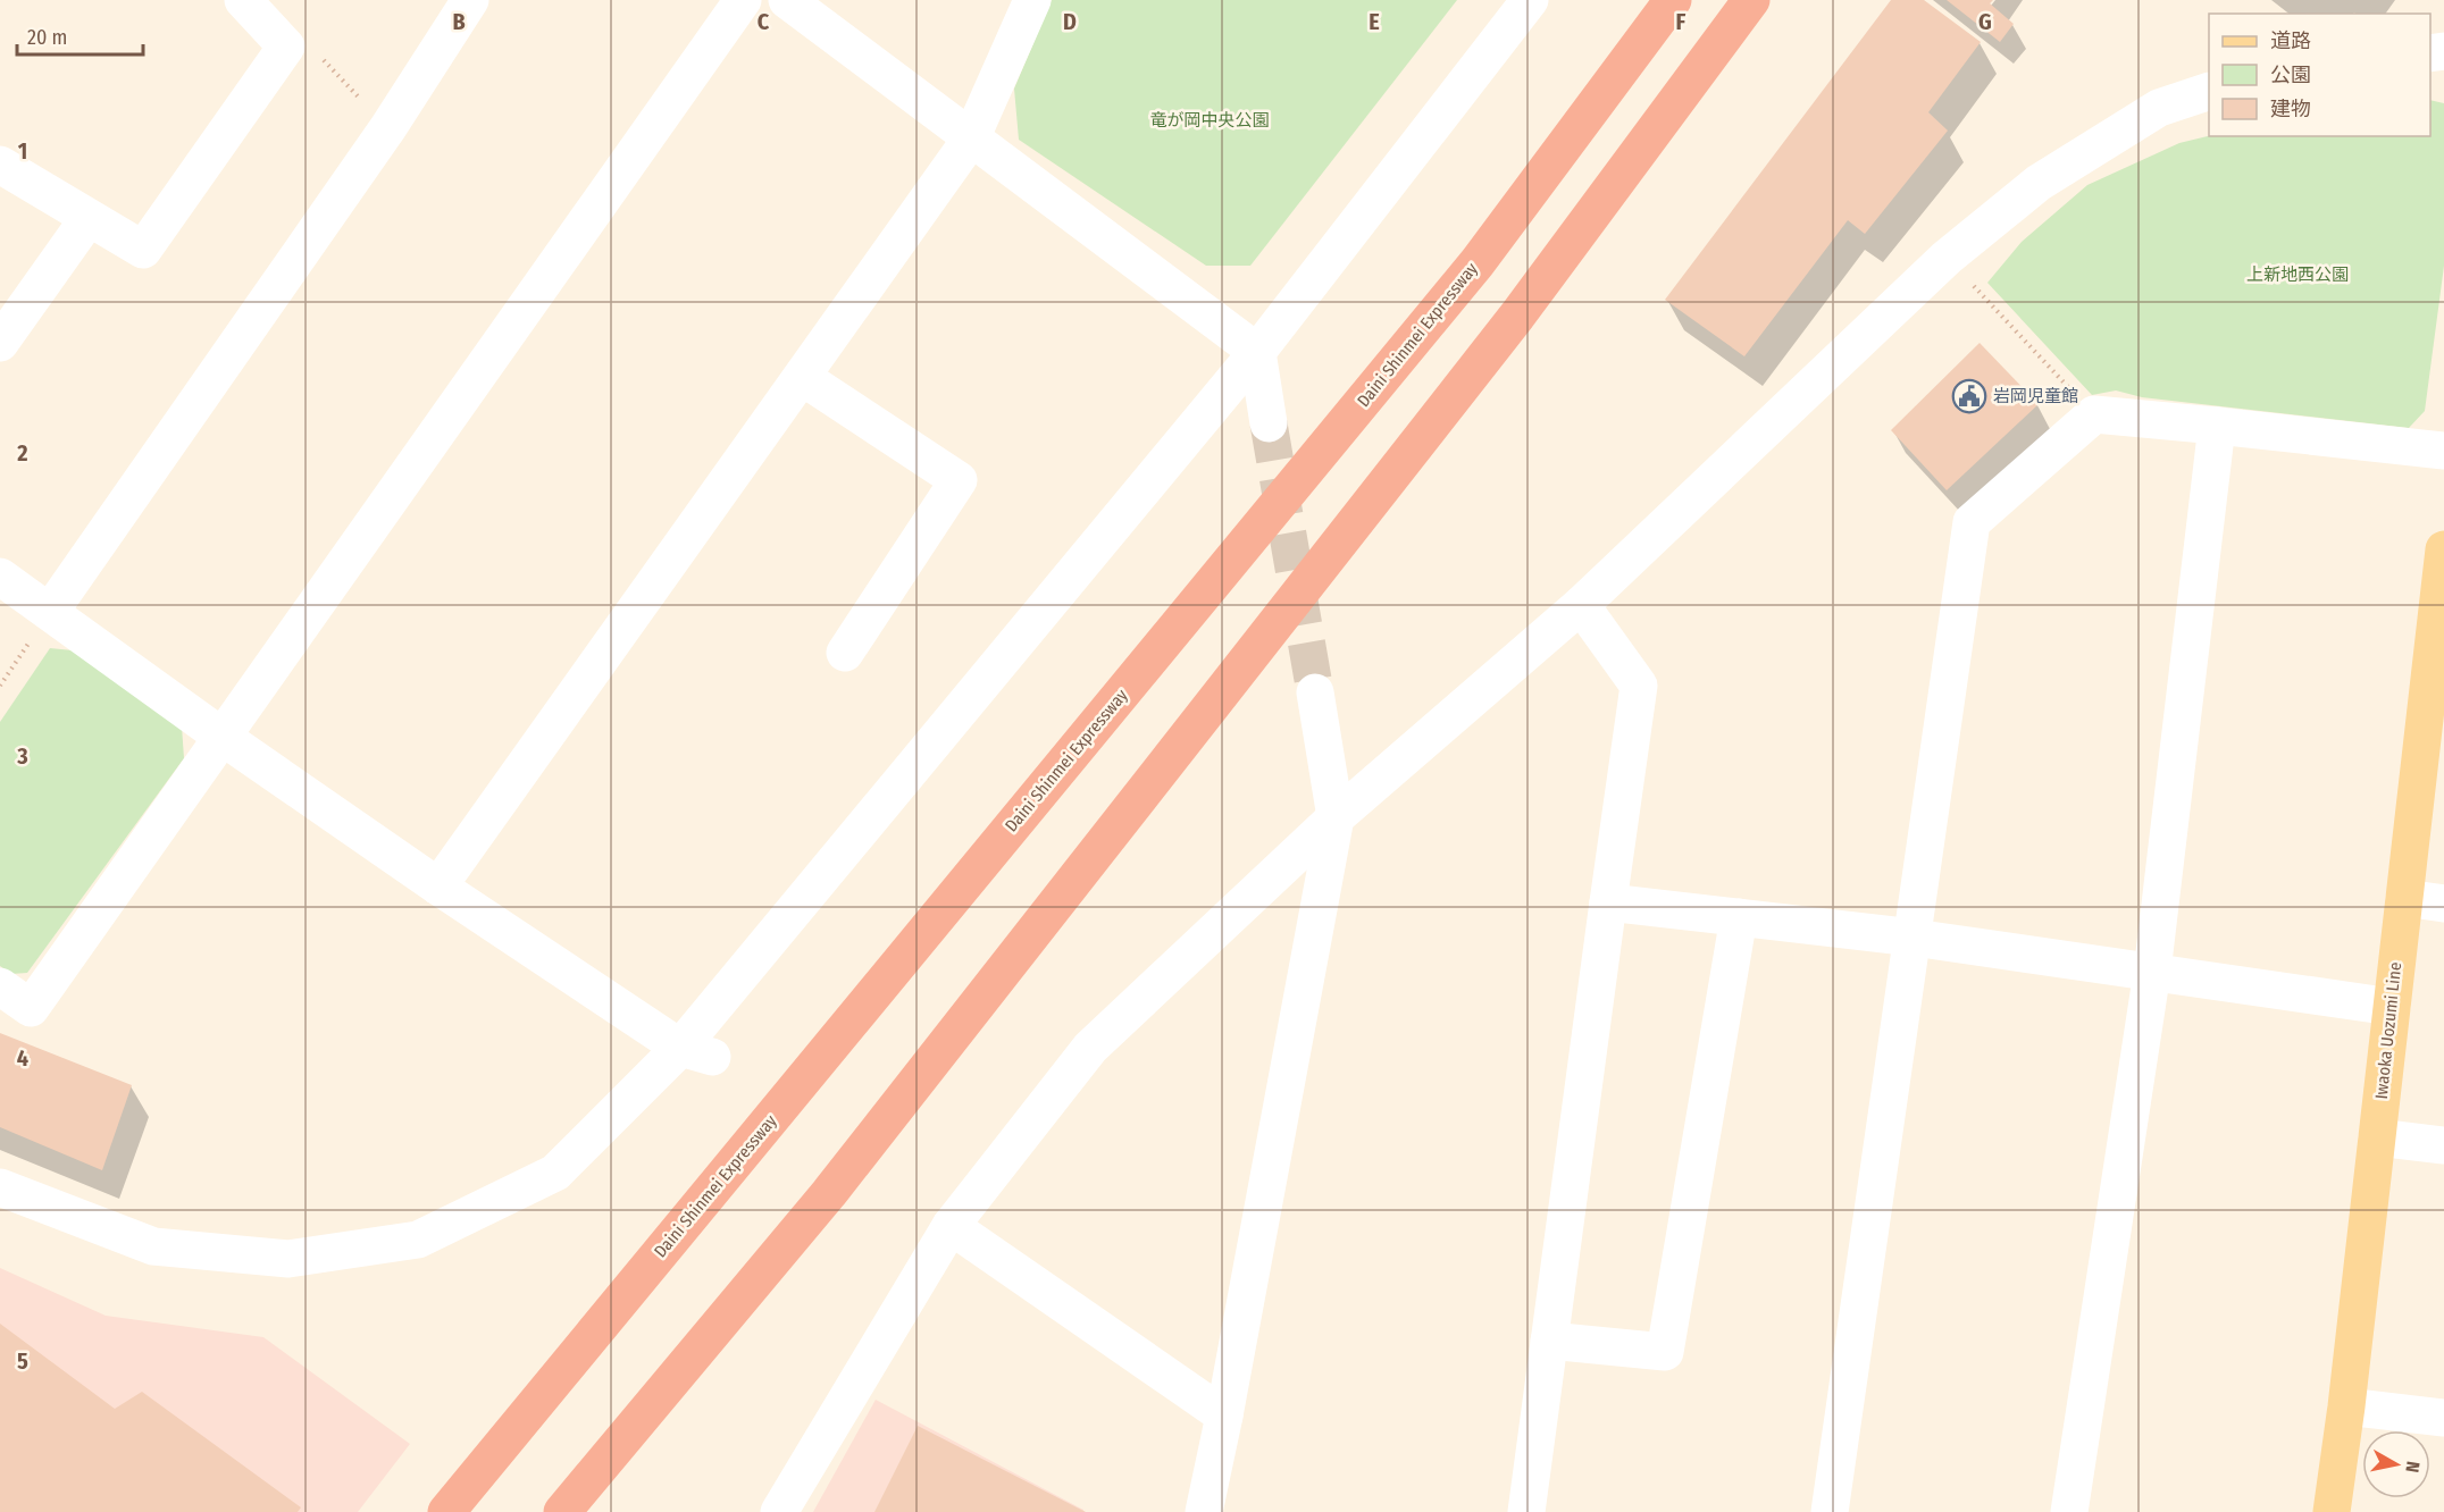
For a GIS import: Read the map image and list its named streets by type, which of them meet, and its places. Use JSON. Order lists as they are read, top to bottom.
{
  "streets": {
    "highway": ["Daini Shinmei Expressway"],
    "main road": ["Iwaoka Uozumi Line"]
  },
  "parks": ["竜が岡中央公園", "上新地西公園"],
  "places": {
    "public building": ["岩岡児童館"]
  },
  "legend": ["道路", "公園", "建物"],
  "scale_bar": "20 m",
  "north": "right",
  "grid": {
    "columns": [
      "B",
      "C",
      "D",
      "E",
      "F",
      "G"
    ],
    "rows": [
      "1",
      "2",
      "3",
      "4",
      "5"
    ]
  }
}
